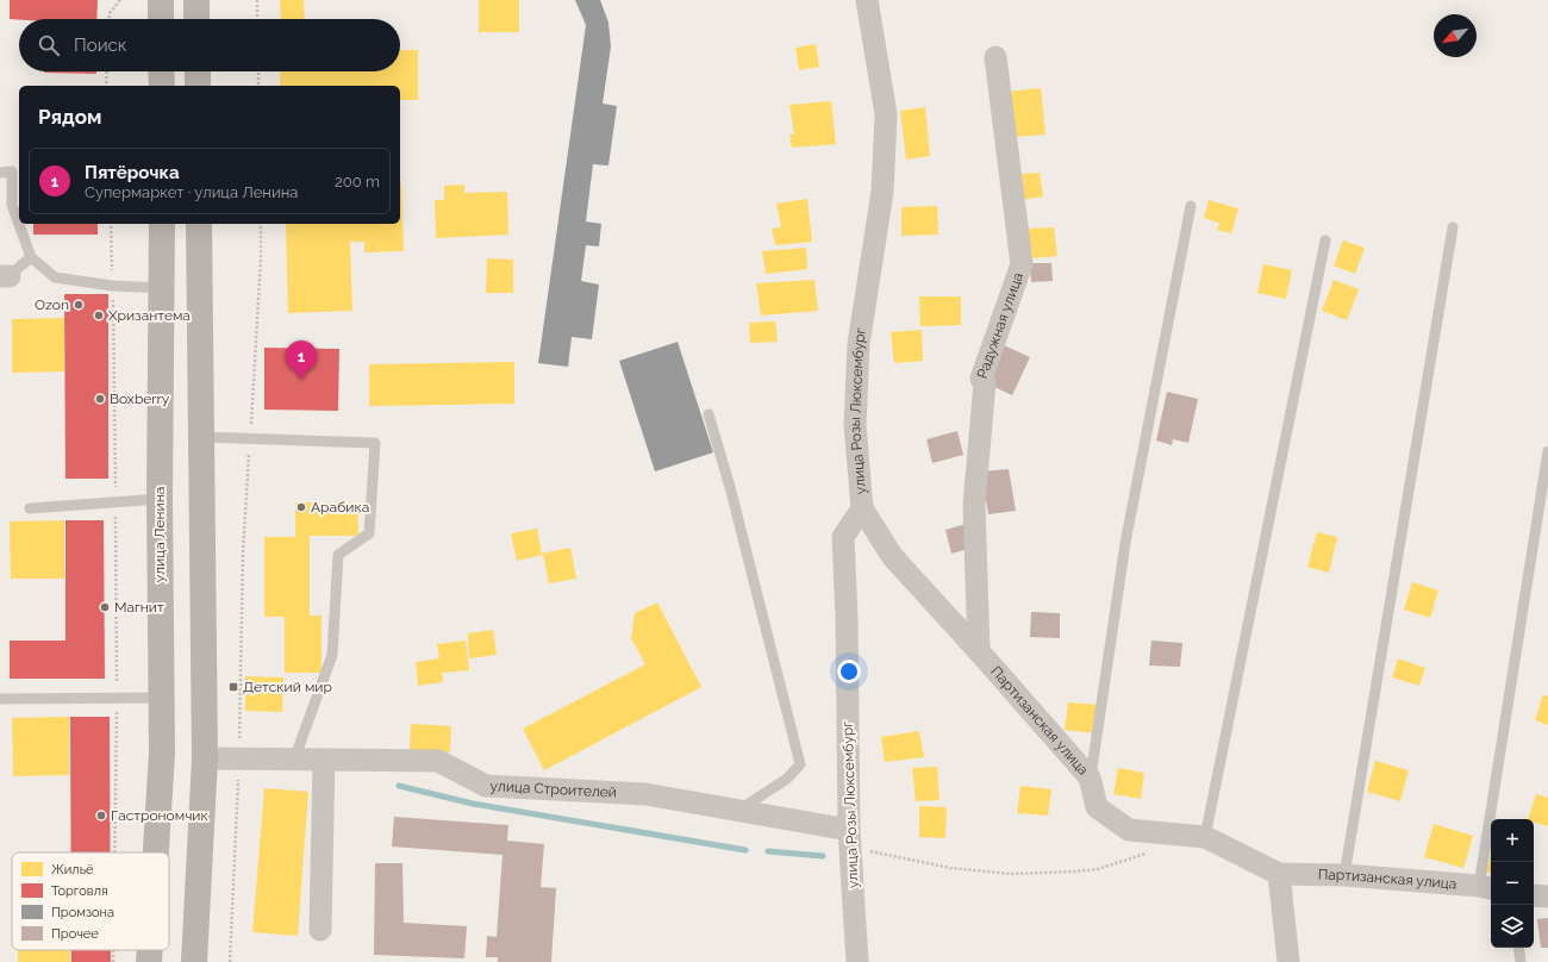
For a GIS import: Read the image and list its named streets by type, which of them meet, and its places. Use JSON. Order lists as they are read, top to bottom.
{
  "streets": {
    "main road": ["улица Ленина"],
    "street": [
      "Радужная улица",
      "улица Розы Люксембург",
      "Партизанская улица",
      "улица Строителей"
    ]
  },
  "crossings": [
    ["Радужная улица", "Партизанская улица"],
    ["улица Розы Люксембург", "Партизанская улица"],
    ["улица Розы Люксембург", "улица Строителей"]
  ],
  "places": {
    "other": [
      "Ozon",
      "Хризантема",
      "Boxberry",
      "Арабика",
      "Магнит",
      "Гастрономчик"
    ],
    "transit": ["Детский мир"]
  },
  "legend": [
    "Жильё",
    "Торговля",
    "Промзона",
    "Прочее"
  ],
  "north": "bottom left",
  "page": {
    "search": "Поиск",
    "heading": "Рядом",
    "list": [
      {
        "mark": "1",
        "name": "Пятёрочка",
        "note": "Супермаркет · улица Ленина",
        "value": "200 m"
      }
    ],
    "pins": "1",
    "map_buttons": ["+", "−"]
  }
}
